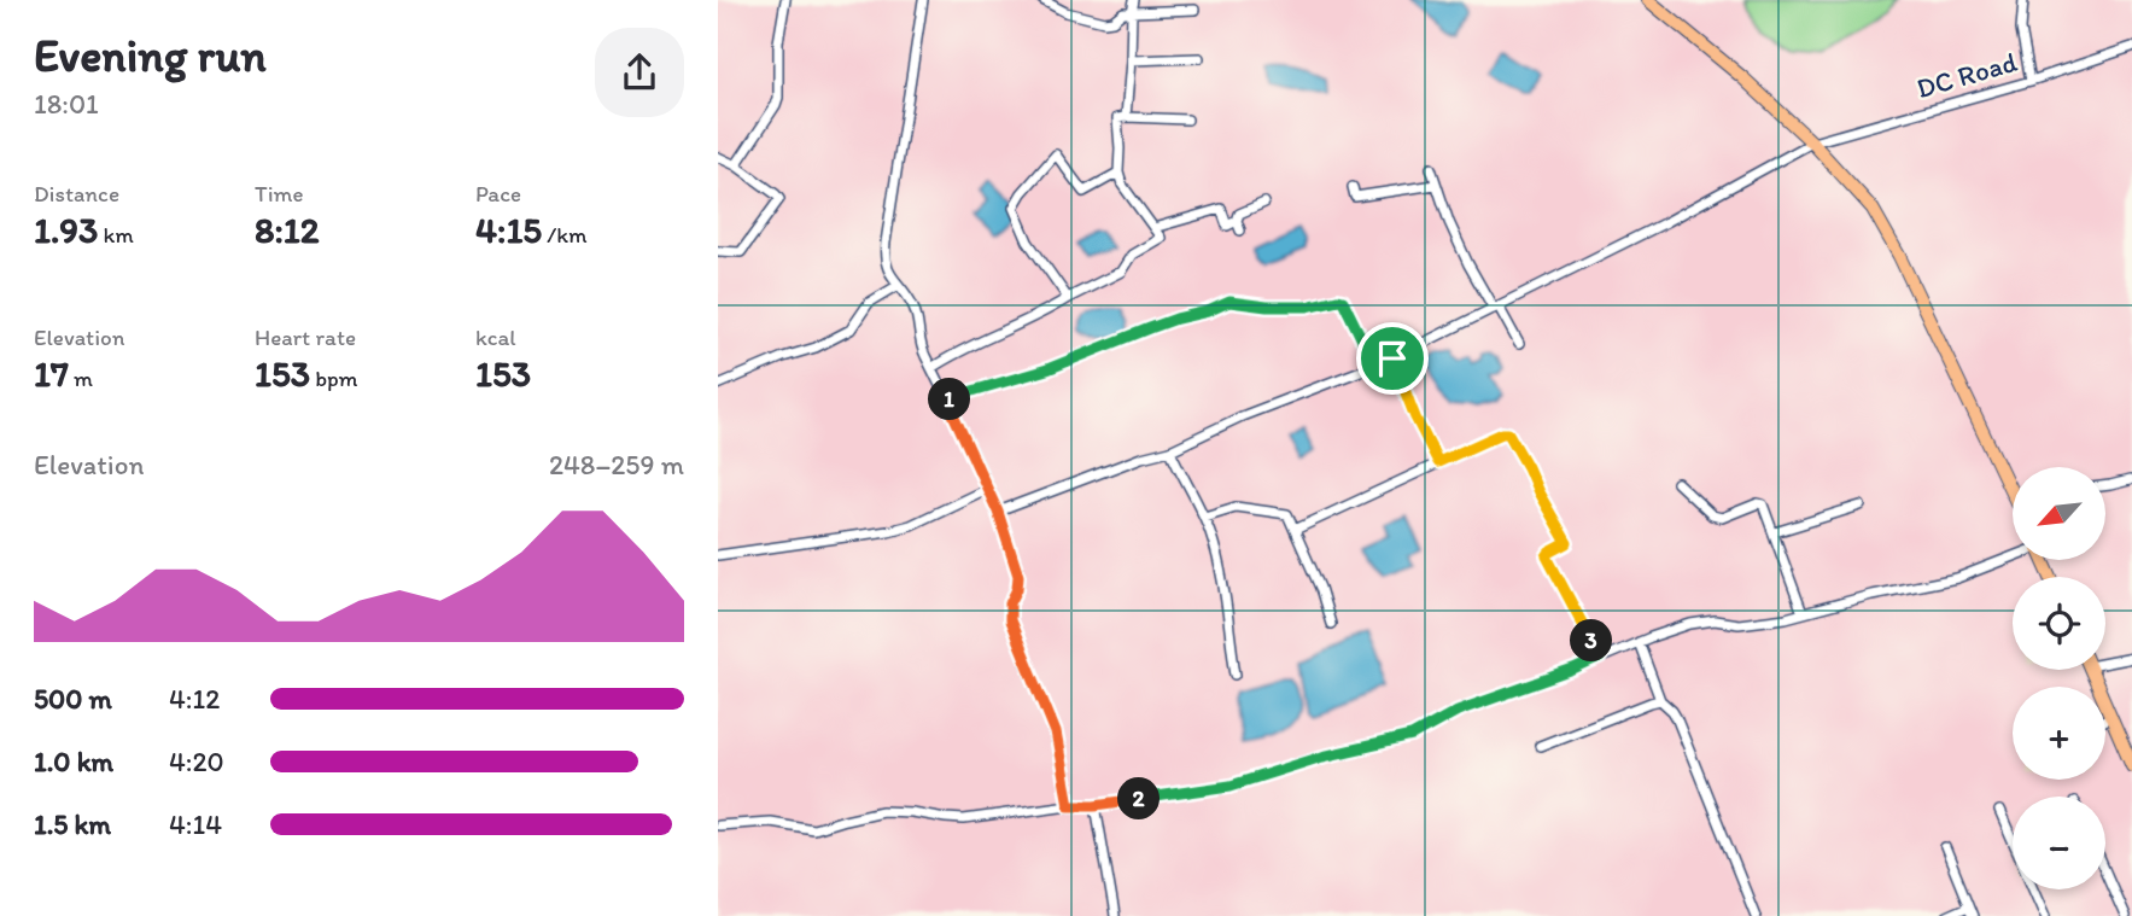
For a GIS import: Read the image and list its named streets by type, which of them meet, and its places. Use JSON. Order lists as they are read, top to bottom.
{
  "streets": {
    "street": ["DC Road"]
  },
  "north": "bottom left",
  "page": {
    "heading": ["Evening run", "18:01"],
    "stats": [
      ["Distance", "1.93 km"],
      ["Time", "8:12"],
      ["Pace", "4:15 /km"],
      ["Elevation", "17 m"],
      ["Heart rate", "153 bpm"],
      ["kcal", "153"]
    ],
    "pins": ["1", "3", "2"],
    "chart": ["Elevation", "248–259 m"],
    "map_buttons": ["+", "−"],
    "list": [
      {
        "name": "500 m",
        "note": "4:12"
      },
      {
        "name": "1.0 km",
        "note": "4:20"
      },
      {
        "name": "1.5 km",
        "note": "4:14"
      }
    ]
  }
}
